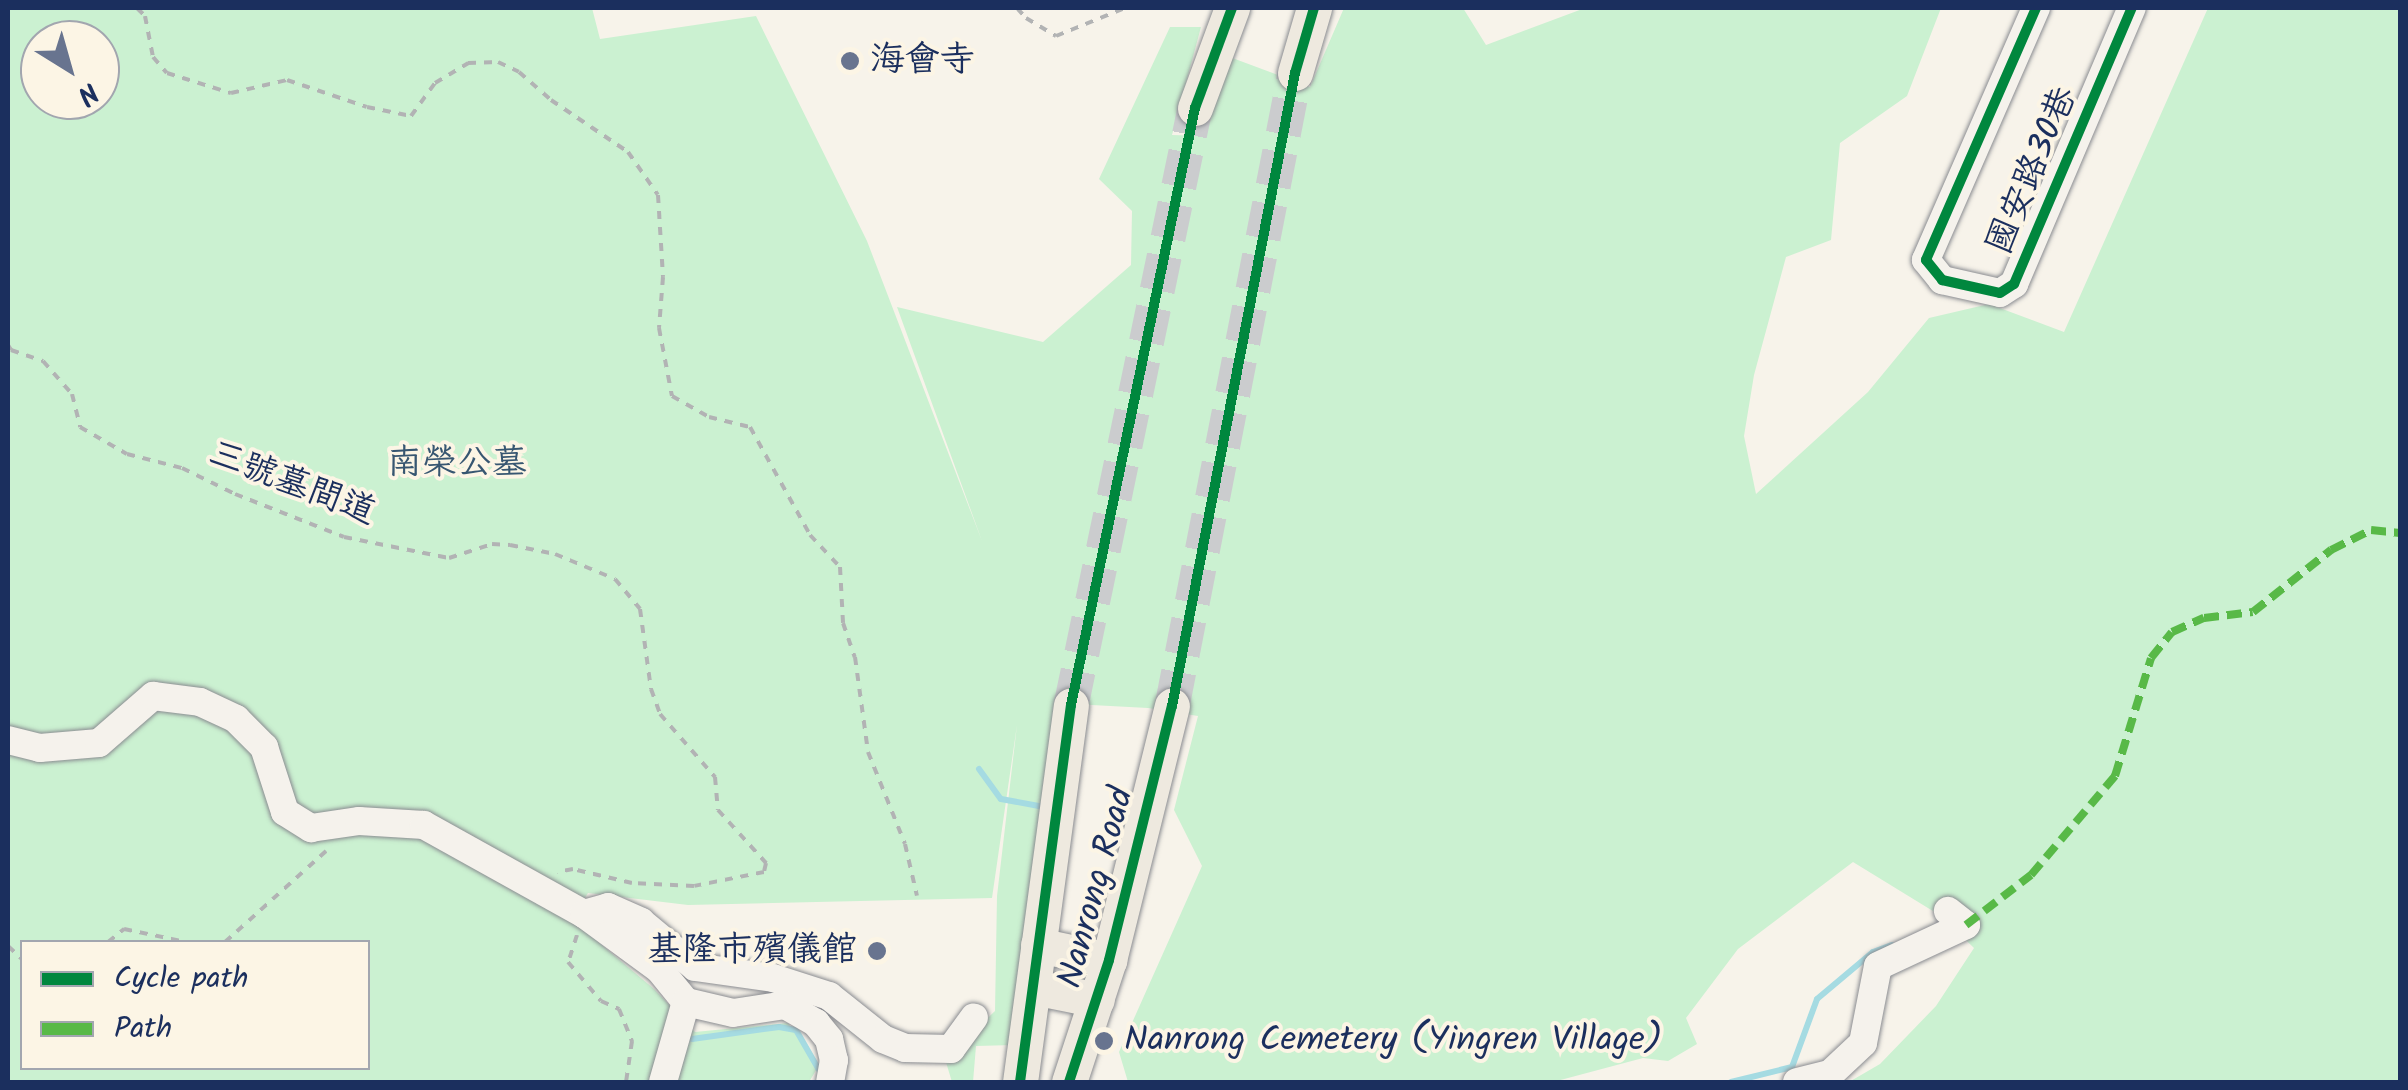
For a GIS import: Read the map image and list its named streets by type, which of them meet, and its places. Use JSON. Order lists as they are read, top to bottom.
{
  "streets": {
    "main road": ["Nanrong Road"],
    "street": ["國安路30巷"],
    "path": ["三號墓間道"]
  },
  "parks": ["南榮公墓"],
  "places": ["海會寺", "基隆市殯儀館", "Nanrong Cemetery (Yingren Village)"],
  "legend": ["Cycle path", "Path"],
  "north": "bottom right"
}
